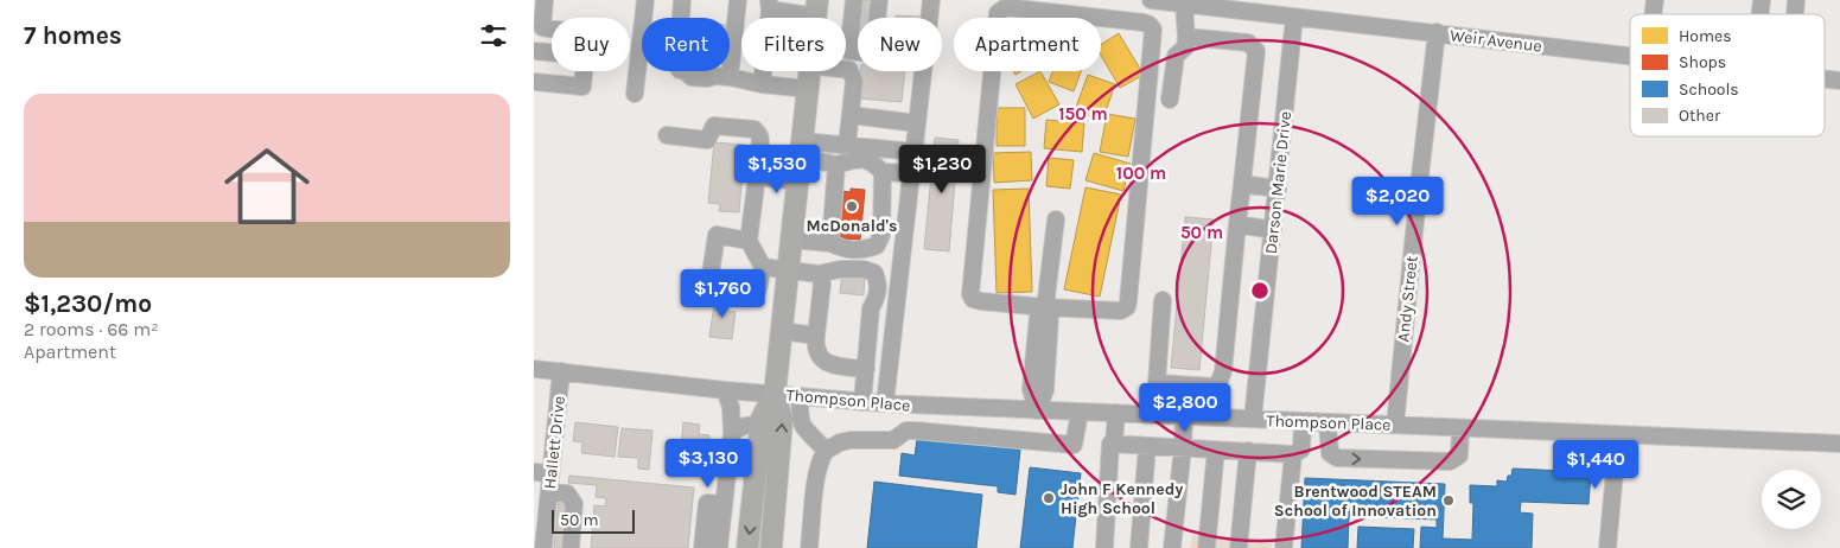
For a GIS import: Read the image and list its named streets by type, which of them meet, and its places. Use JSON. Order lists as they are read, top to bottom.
{
  "streets": {
    "street": [
      "Weir Avenue",
      "Darson Marie Drive",
      "Andy Street",
      "Thompson Place",
      "Hallett Drive"
    ]
  },
  "crossings": [
    ["Weir Avenue", "Darson Marie Drive"],
    ["Weir Avenue", "Andy Street"],
    ["Darson Marie Drive", "Thompson Place"],
    ["Andy Street", "Thompson Place"],
    ["Thompson Place", "Hallett Drive"]
  ],
  "places": ["McDonald's", "John F Kennedy High School", "Brentwood STEAM School of Innovation"],
  "legend": [
    "Homes",
    "Shops",
    "Schools",
    "Other"
  ],
  "scale_bar": "50 m",
  "page": {
    "heading": "7 homes",
    "chip": [
      "Buy",
      "Rent",
      "Filters",
      "New",
      "Apartment"
    ],
    "list": [
      {
        "name": "$1,230/mo",
        "note": "2 rooms · 66 m² · Apartment"
      }
    ],
    "price": [
      "$1,530",
      "$1,230",
      "$2,020",
      "$1,760",
      "$2,800",
      "$3,130",
      "$1,440"
    ],
    "scale": "50 m"
  },
  "rings": ["150 m", "100 m", "50 m"]
}
